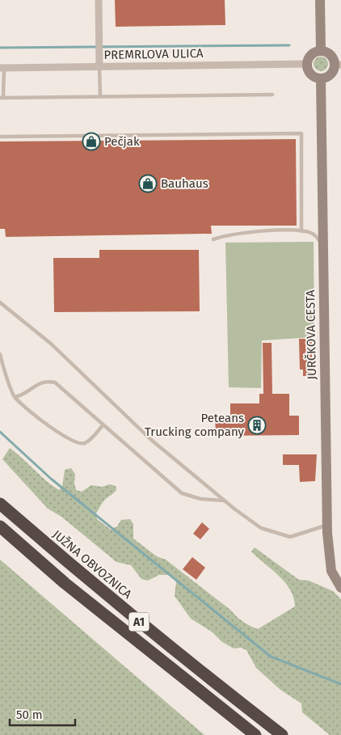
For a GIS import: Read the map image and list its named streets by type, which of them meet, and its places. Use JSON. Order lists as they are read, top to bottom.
{
  "streets": {
    "highway": ["JUŽNA OBVOZNICA", "A1"],
    "street": ["PREMRLOVA ULICA", "JURČKOVA CESTA"]
  },
  "crossings": [
    ["PREMRLOVA ULICA", "JURČKOVA CESTA"]
  ],
  "places": {
    "shop": ["Pečjak", "Bauhaus"],
    "building": ["Peteans Trucking company"]
  },
  "scale_bar": "50 m"
}
